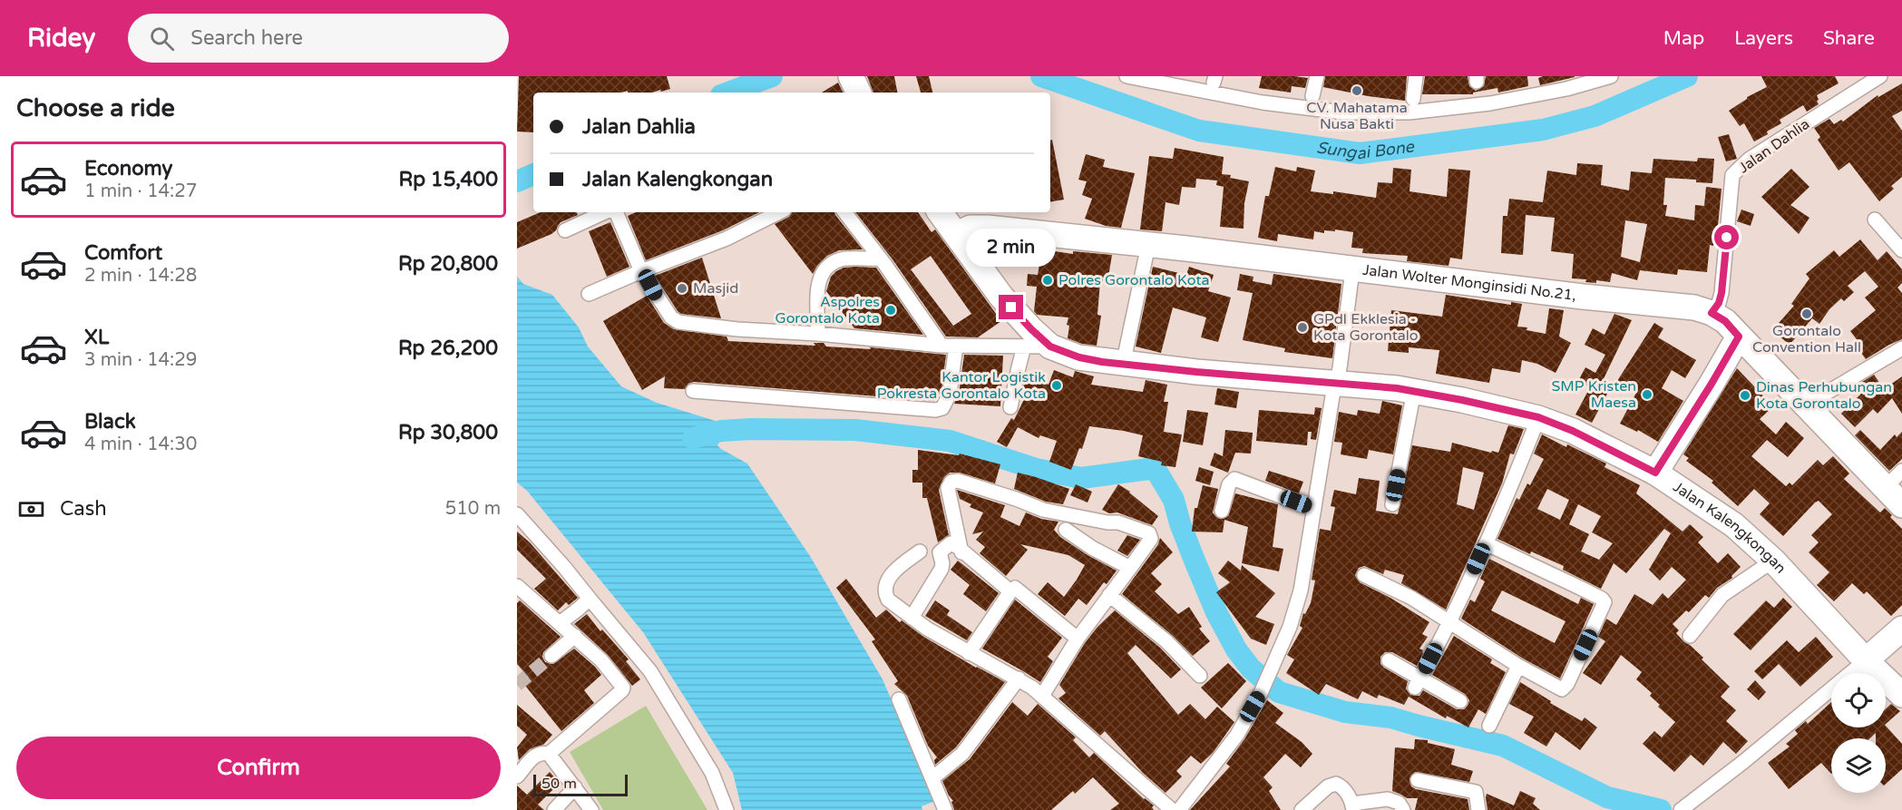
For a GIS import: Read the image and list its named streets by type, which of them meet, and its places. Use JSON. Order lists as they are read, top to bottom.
{
  "streets": {
    "highway": ["Jalan Wolter Monginsidi No.21,", "Jalan Kalengkongan"],
    "street": ["Jalan Dahlia"]
  },
  "crossings": [
    ["Jalan Dahlia", "Jalan Wolter Monginsidi No.21,"],
    ["Jalan Wolter Monginsidi No.21,", "Jalan Kalengkongan"]
  ],
  "water": ["Sungai Bone"],
  "places": [
    "CV. Mahatama Nusa Bakti",
    "Polres Gorontalo Kota",
    "Masjid",
    "Aspolres Gorontalo Kota",
    "Gorontalo Convention Hall",
    "GPdI Ekklesia - Kota Gorontalo",
    "Kantor Logistik Pokresta Gorontalo Kota",
    "SMP Kristen Maesa",
    "Dinas Perhubungan Kota Gorontalo"
  ],
  "scale_bar": "50 m",
  "page": {
    "header": "Ridey",
    "search": "Search here",
    "nav": ["Map", "Layers", "Share"],
    "heading": "Choose a ride",
    "banner": ["Jalan Dahlia", "Jalan Kalengkongan"],
    "list": [
      {
        "name": "Economy",
        "note": "1 min · 14:27",
        "value": "Rp 15,400"
      },
      {
        "name": "Comfort",
        "note": "2 min · 14:28",
        "value": "Rp 20,800"
      },
      {
        "name": "XL",
        "note": "3 min · 14:29",
        "value": "Rp 26,200"
      },
      {
        "name": "Black",
        "note": "4 min · 14:30",
        "value": "Rp 30,800"
      }
    ],
    "bubble": "2 min",
    "pay": ["Cash", "510 m"],
    "buttons": "Confirm",
    "scale": "50 m"
  }
}
